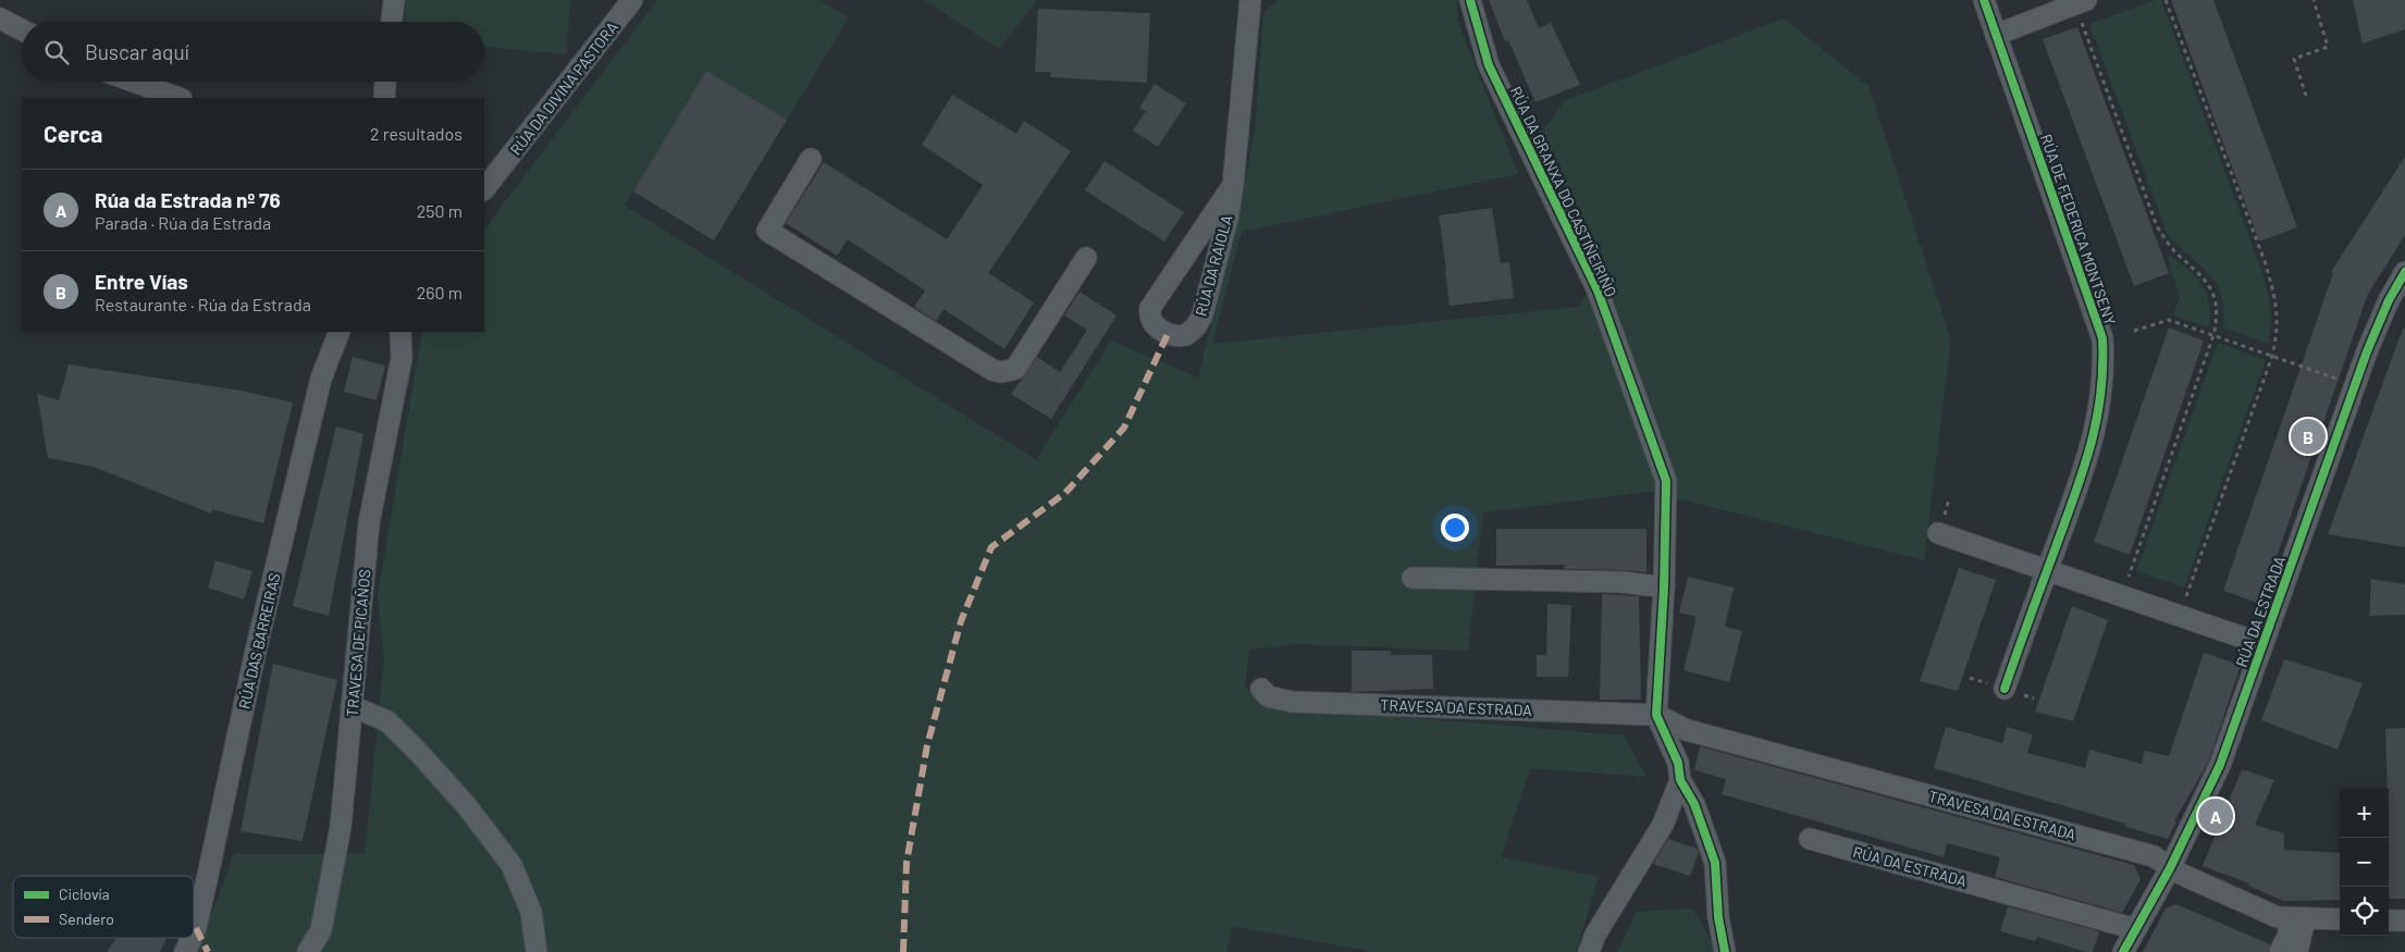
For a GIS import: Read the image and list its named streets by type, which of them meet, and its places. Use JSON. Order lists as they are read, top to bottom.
{
  "streets": {
    "street": [
      "RÚA DA DIVINA PASTORA",
      "RÚA DA GRANXA DO CASTIÑEIRIÑO",
      "RÚA DE FEDERICA MONTSENY",
      "RÚA DA RAIOLA",
      "RÚA DA ESTRADA",
      "RÚA DAS BARREIRAS",
      "TRAVESA DE PICAÑOS",
      "TRAVESA DA ESTRADA"
    ]
  },
  "crossings": [
    ["RÚA DA GRANXA DO CASTIÑEIRIÑO", "TRAVESA DA ESTRADA"],
    ["RÚA DA ESTRADA", "TRAVESA DA ESTRADA"]
  ],
  "legend": ["Ciclovía", "Sendero"],
  "page": {
    "search": "Buscar aquí",
    "heading": ["Cerca", "2 resultados"],
    "list": [
      {
        "mark": "A",
        "name": "Rúa da Estrada nº 76",
        "note": "Parada · Rúa da Estrada",
        "value": "250 m"
      },
      {
        "mark": "B",
        "name": "Entre Vías",
        "note": "Restaurante · Rúa da Estrada",
        "value": "260 m"
      }
    ],
    "pins": ["B", "A"],
    "map_buttons": ["+", "−"]
  }
}
